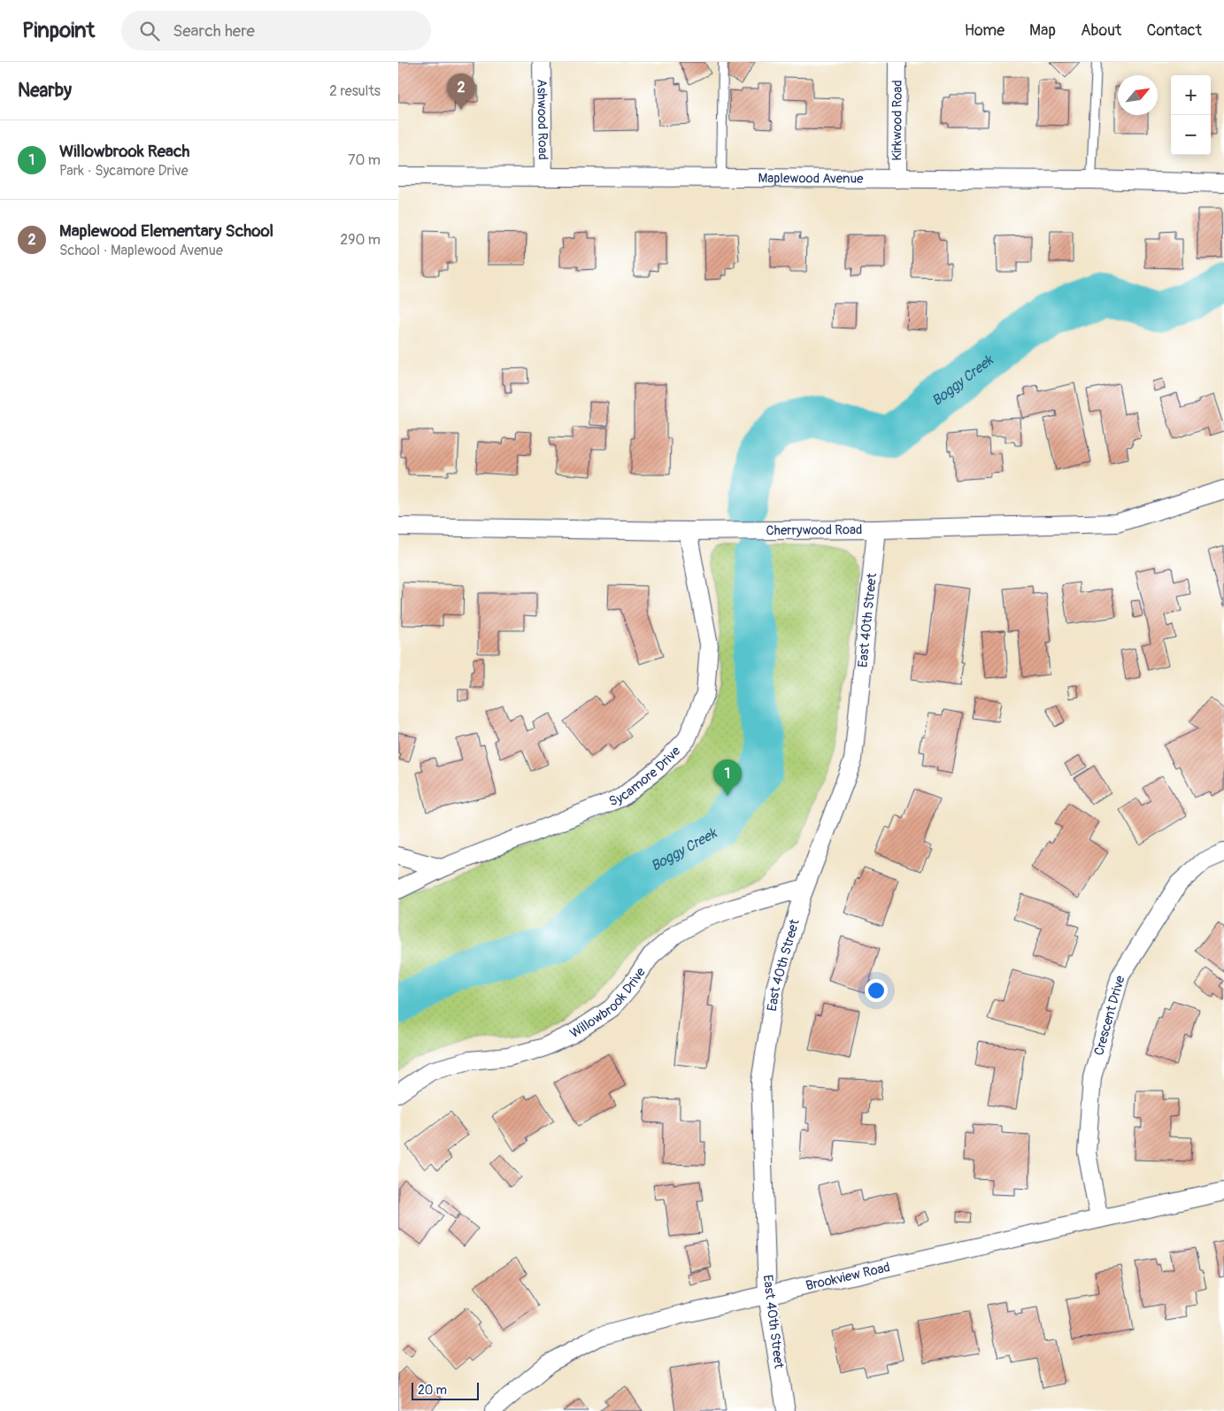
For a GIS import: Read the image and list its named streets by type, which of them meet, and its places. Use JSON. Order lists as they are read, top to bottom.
{
  "streets": {
    "street": [
      "Ashwood Road",
      "Kirkwood Road",
      "Maplewood Avenue",
      "Cherrywood Road",
      "East 40th Street",
      "Sycamore Drive",
      "Willowbrook Drive",
      "Crescent Drive",
      "Brookview Road"
    ]
  },
  "crossings": [
    ["Ashwood Road", "Maplewood Avenue"],
    ["Kirkwood Road", "Maplewood Avenue"],
    ["Cherrywood Road", "East 40th Street"],
    ["Cherrywood Road", "Sycamore Drive"],
    ["East 40th Street", "Willowbrook Drive"],
    ["East 40th Street", "Brookview Road"],
    ["Crescent Drive", "Brookview Road"]
  ],
  "water": ["Boggy Creek"],
  "scale_bar": "20 m",
  "north": "top right",
  "page": {
    "header": "Pinpoint",
    "search": "Search here",
    "nav": [
      "Home",
      "Map",
      "About",
      "Contact"
    ],
    "heading": ["Nearby", "2 results"],
    "pins": ["2", "1"],
    "map_buttons": ["+", "−"],
    "list": [
      {
        "mark": "1",
        "name": "Willowbrook Reach",
        "note": "Park · Sycamore Drive",
        "value": "70 m"
      },
      {
        "mark": "2",
        "name": "Maplewood Elementary School",
        "note": "School · Maplewood Avenue",
        "value": "290 m"
      }
    ],
    "scale": "20 m"
  }
}
